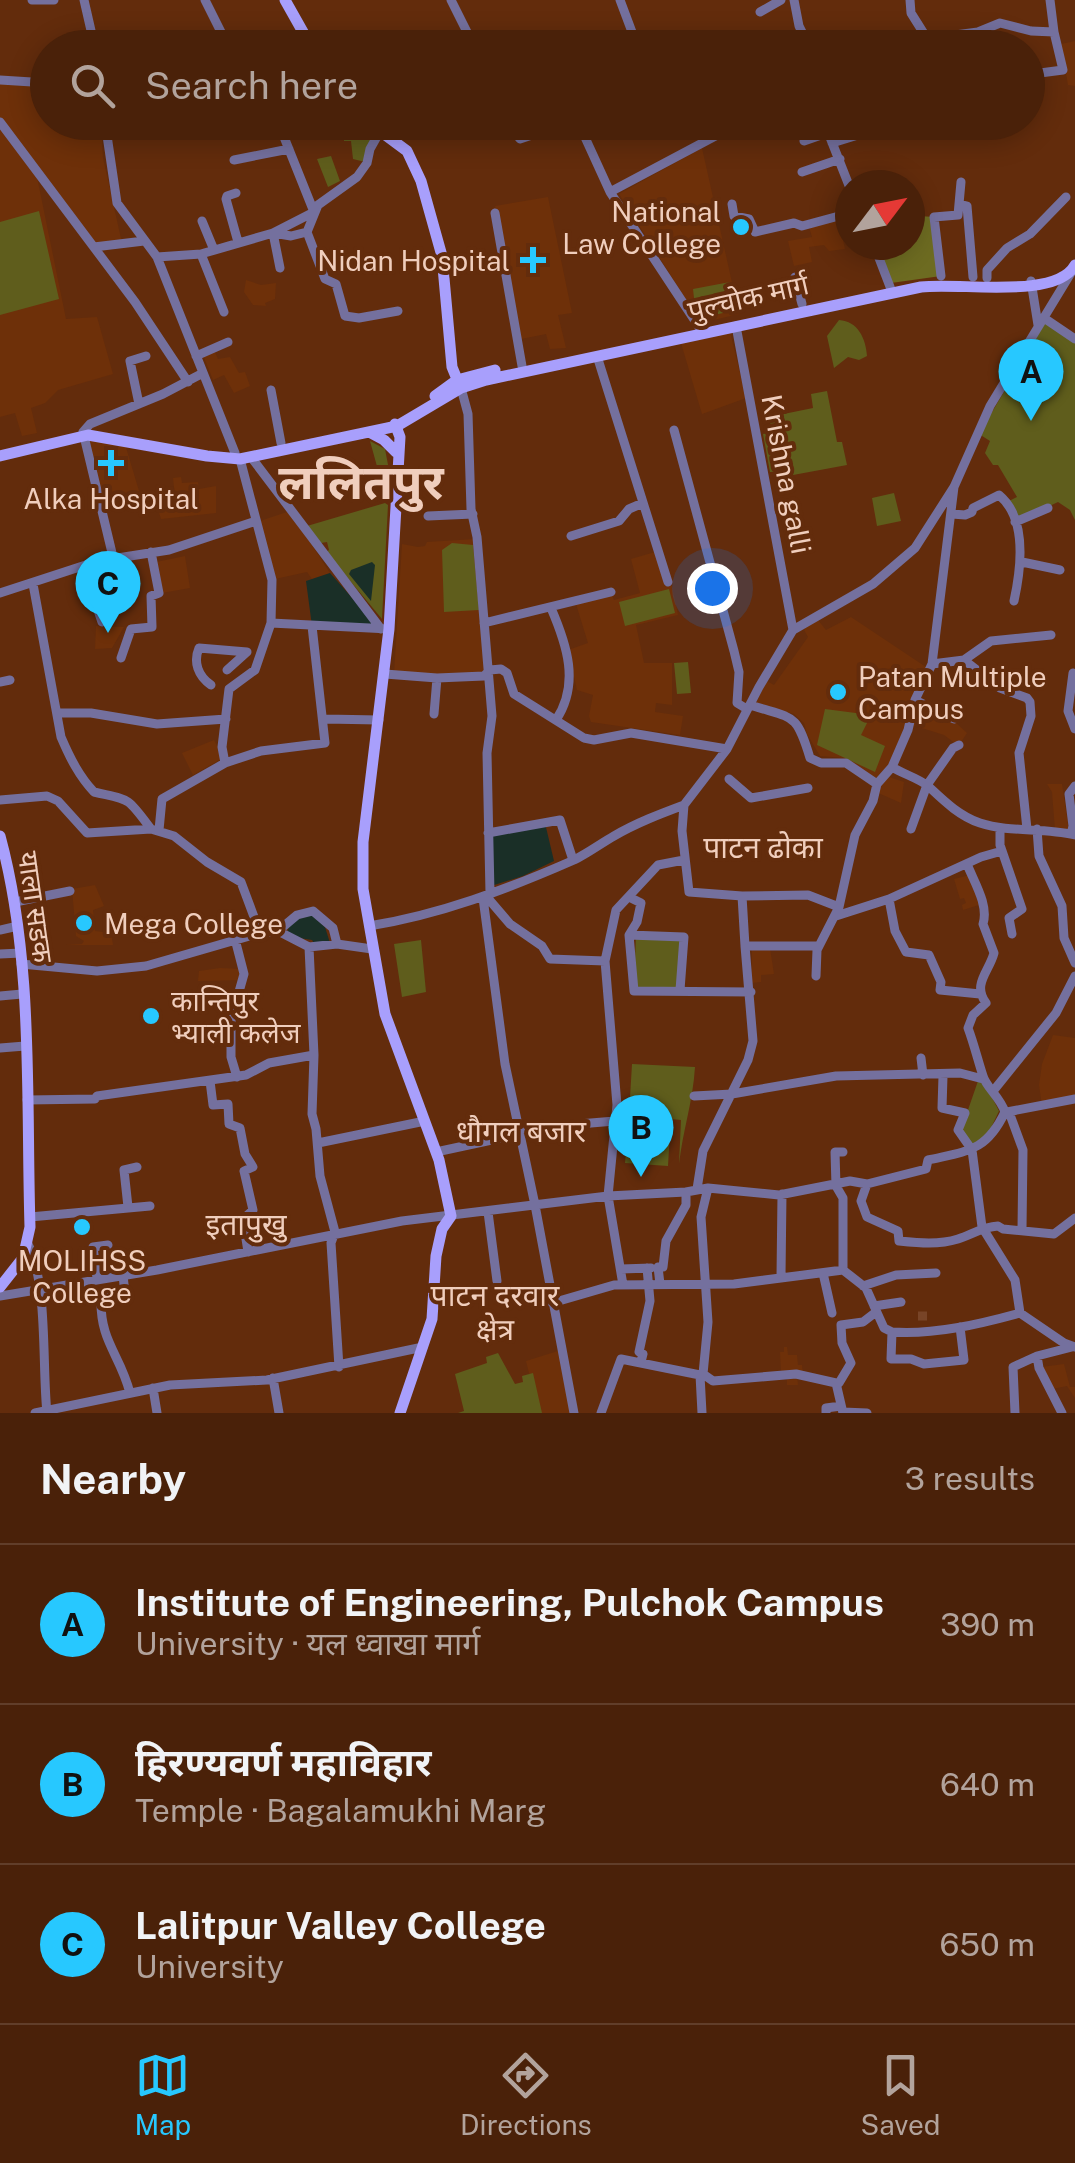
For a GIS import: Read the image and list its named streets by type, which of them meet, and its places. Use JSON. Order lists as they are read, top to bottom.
{
  "streets": {
    "main road": ["पुल्चोक मार्ग", "याला सडक"],
    "street": ["Krishna galli"]
  },
  "crossings": [
    ["पुल्चोक मार्ग", "Krishna galli"]
  ],
  "districts": [
    "ललितपुर",
    "पाटन ढोका",
    "धौगल बजार",
    "इतापुखु",
    "पाटन दरवार क्षेत्र"
  ],
  "places": {
    "other": [
      "National Law College",
      "Patan Multiple Campus",
      "Mega College",
      "कान्तिपुर भ्याली कलेज",
      "MOLIHSS College"
    ],
    "health": ["Nidan Hospital", "Alka Hospital"]
  },
  "north": "top right",
  "page": {
    "search": "Search here",
    "pins": ["A", "C", "B"],
    "heading": ["Nearby", "3 results"],
    "list": [
      {
        "mark": "A",
        "name": "Institute of Engineering, Pulchok Campus",
        "note": "University · यल ध्वाखा मार्ग",
        "value": "390 m"
      },
      {
        "mark": "B",
        "name": "हिरण्यवर्ण महाविहार",
        "note": "Temple · Bagalamukhi Marg",
        "value": "640 m"
      },
      {
        "mark": "C",
        "name": "Lalitpur Valley College",
        "note": "University",
        "value": "650 m"
      }
    ],
    "nav": ["Map", "Directions", "Saved"]
  }
}
